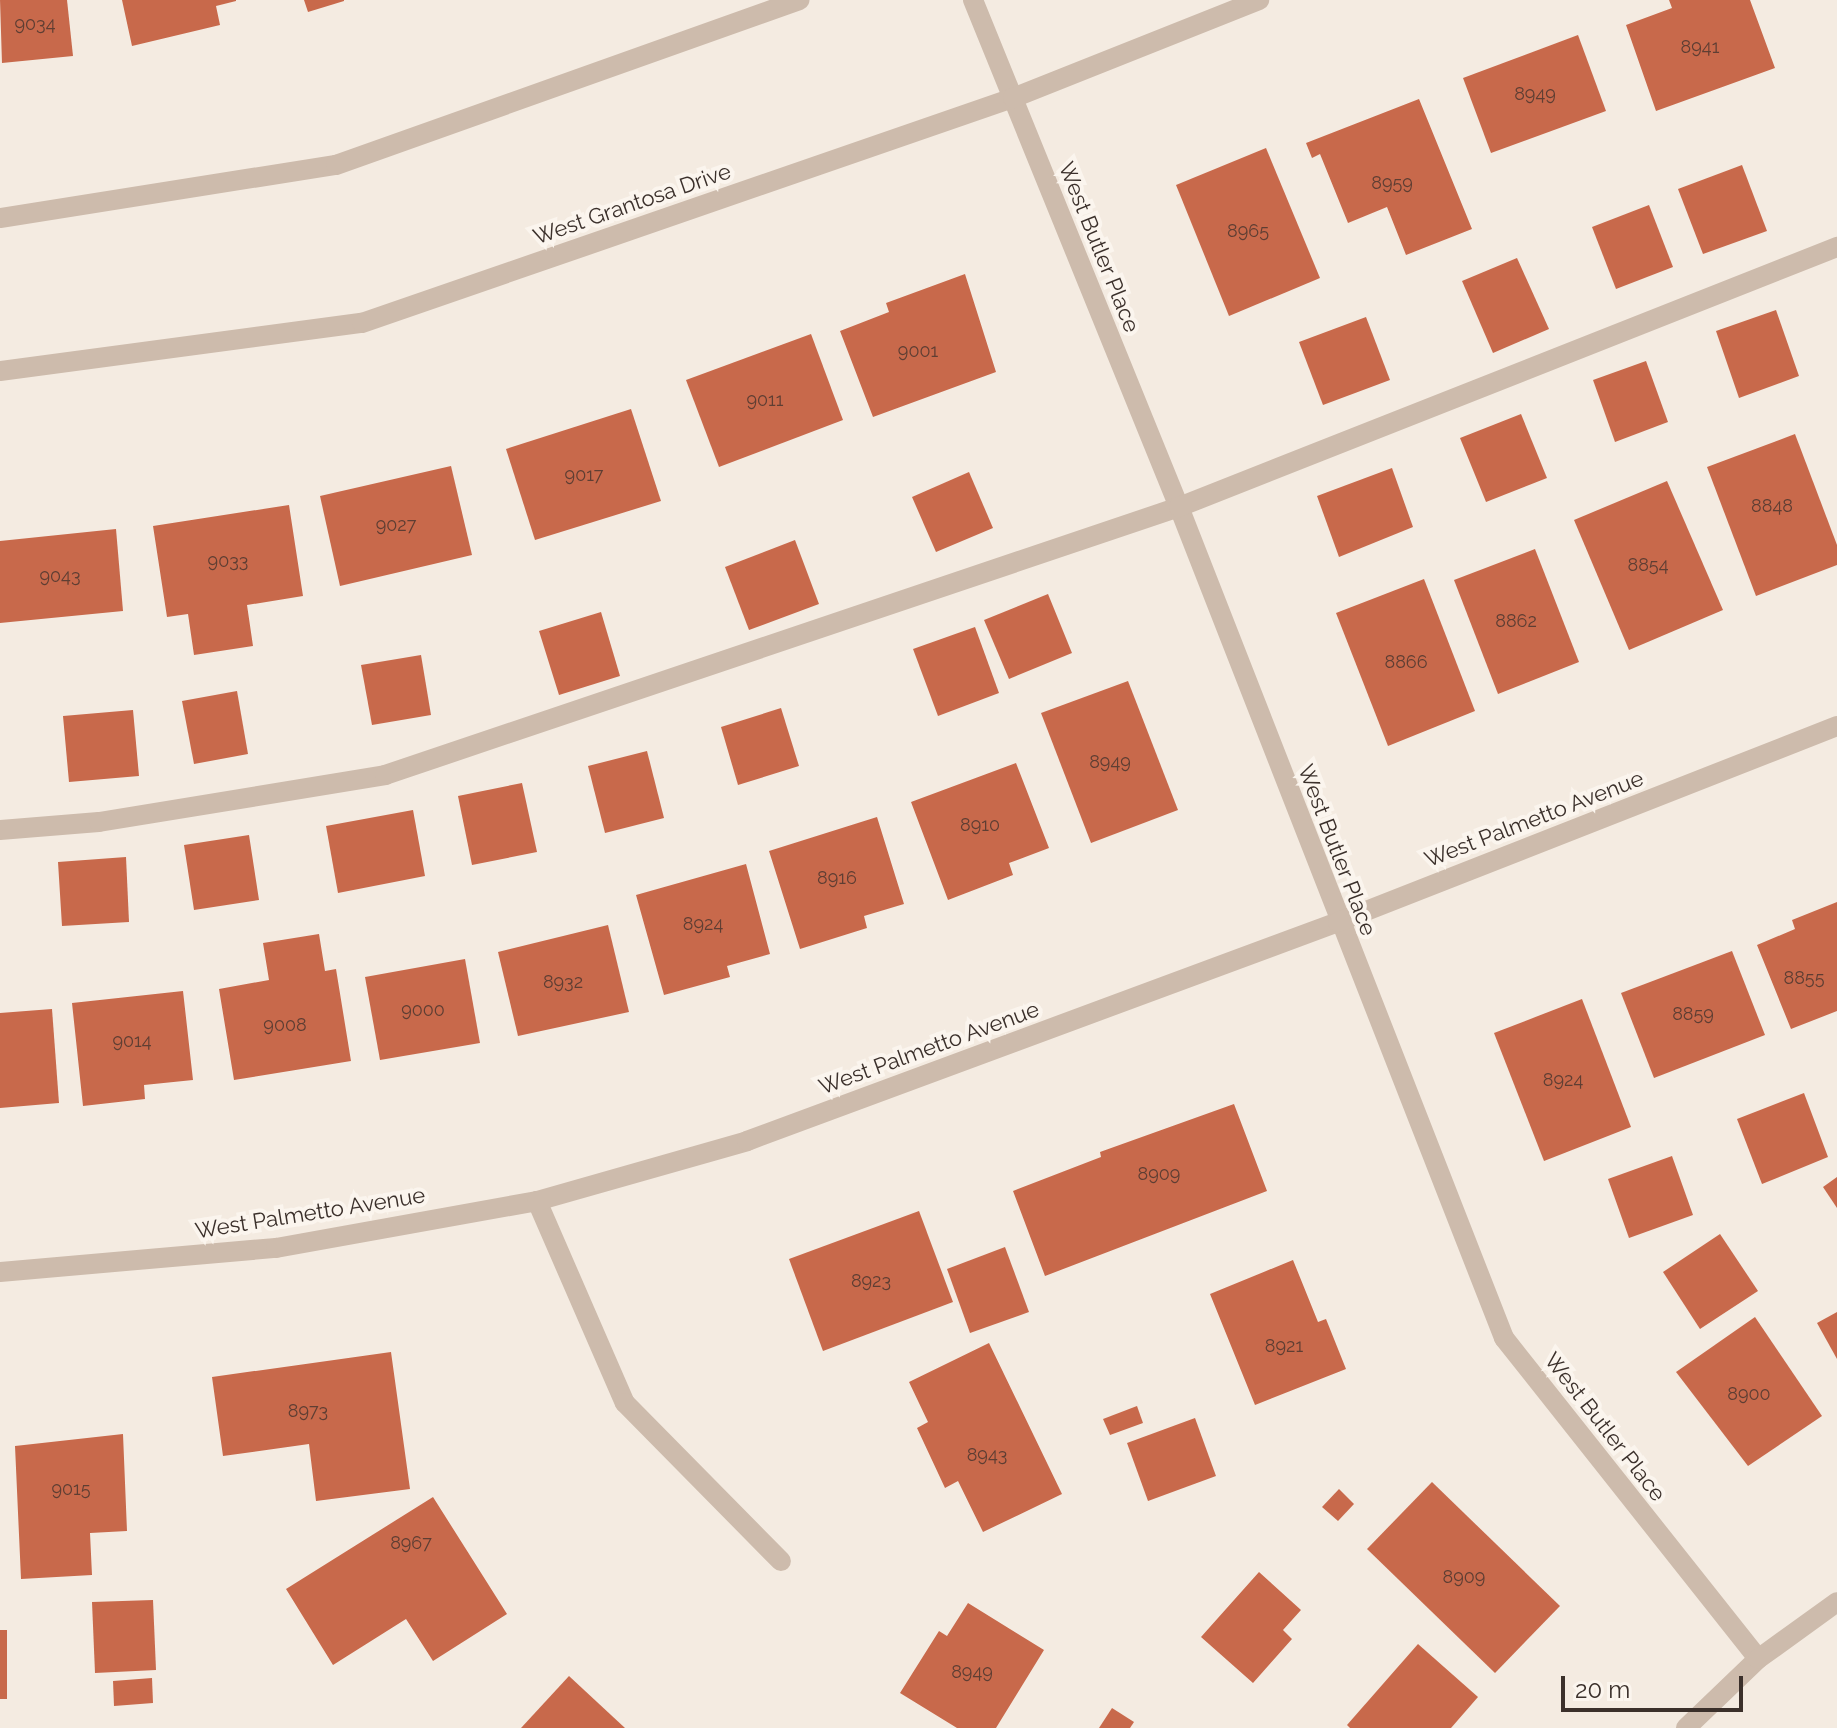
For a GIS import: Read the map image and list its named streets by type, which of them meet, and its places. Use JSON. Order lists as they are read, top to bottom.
{
  "streets": {
    "street": ["West Grantosa Drive", "West Butler Place", "West Palmetto Avenue"]
  },
  "crossings": [
    ["West Grantosa Drive", "West Butler Place"],
    ["West Butler Place", "West Palmetto Avenue"]
  ],
  "house_numbers": [
    "9034",
    "8941",
    "8949",
    "8959",
    "8965",
    "9001",
    "9011",
    "9017",
    "8848",
    "9027",
    "9033",
    "8854",
    "9043",
    "8862",
    "8866",
    "8949",
    "8910",
    "8916",
    "8924",
    "8855",
    "8932",
    "9000",
    "8859",
    "9008",
    "9014",
    "8924",
    "8909",
    "8923",
    "8921",
    "8900",
    "8973",
    "8943",
    "9015",
    "8967",
    "8909",
    "8949"
  ],
  "scale_bar": "20 m"
}
